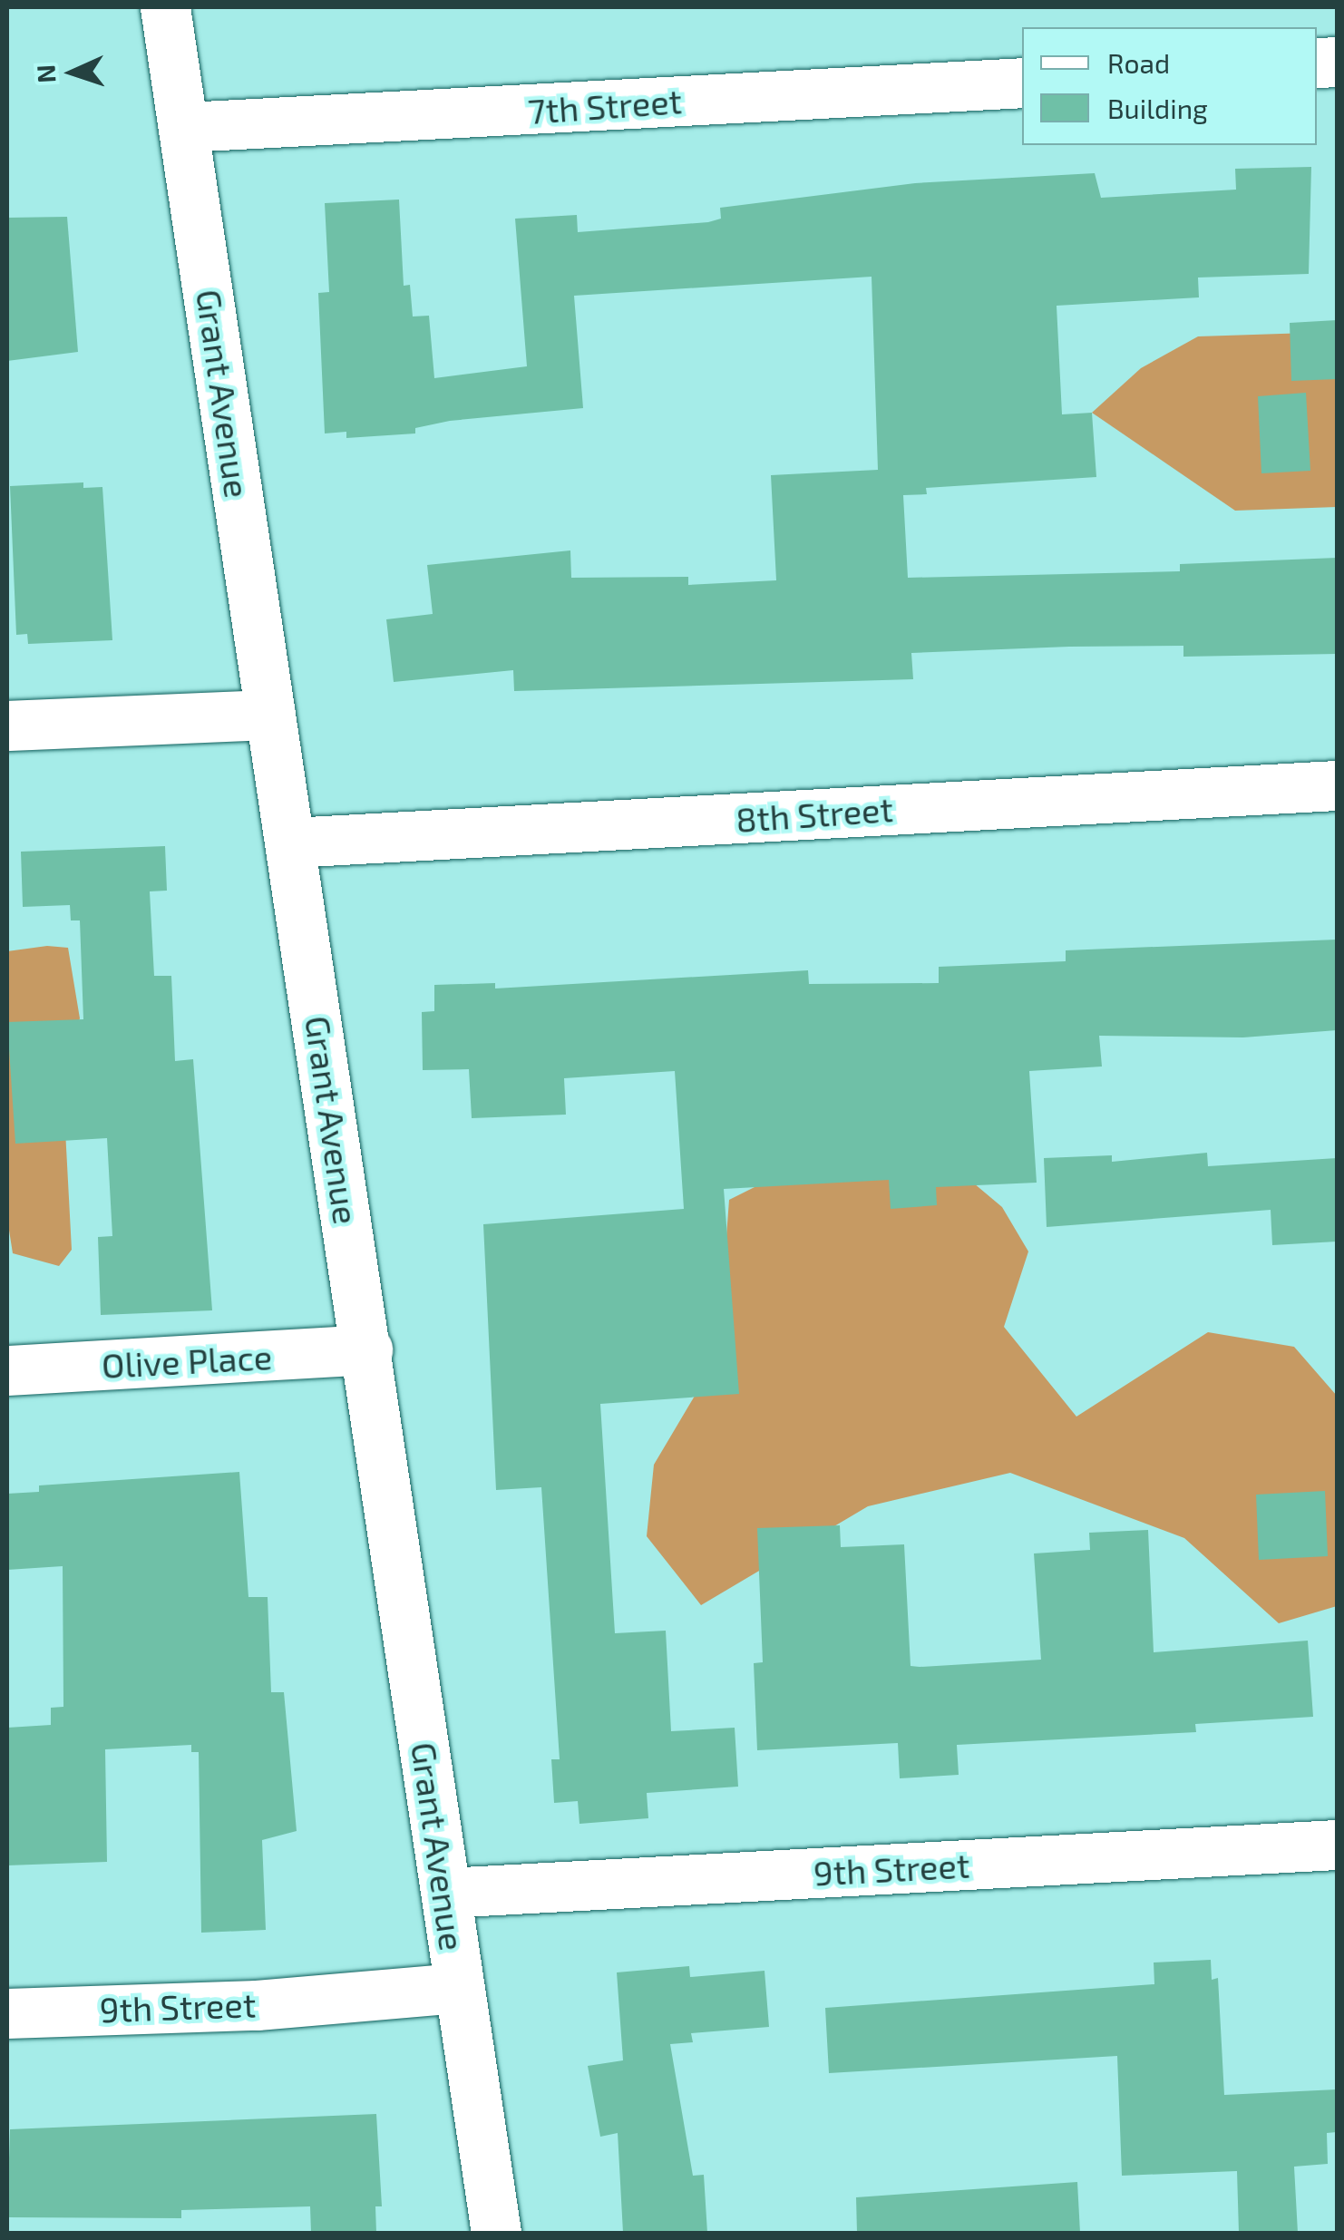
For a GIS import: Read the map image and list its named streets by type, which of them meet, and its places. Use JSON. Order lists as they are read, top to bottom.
{
  "streets": {
    "street": [
      "7th Street",
      "Grant Avenue",
      "8th Street",
      "Olive Place",
      "9th Street"
    ]
  },
  "crossings": [
    ["7th Street", "Grant Avenue"],
    ["Grant Avenue", "8th Street"],
    ["Grant Avenue", "Olive Place"],
    ["Grant Avenue", "9th Street"]
  ],
  "legend": ["Road", "Building"],
  "north": "left"
}
